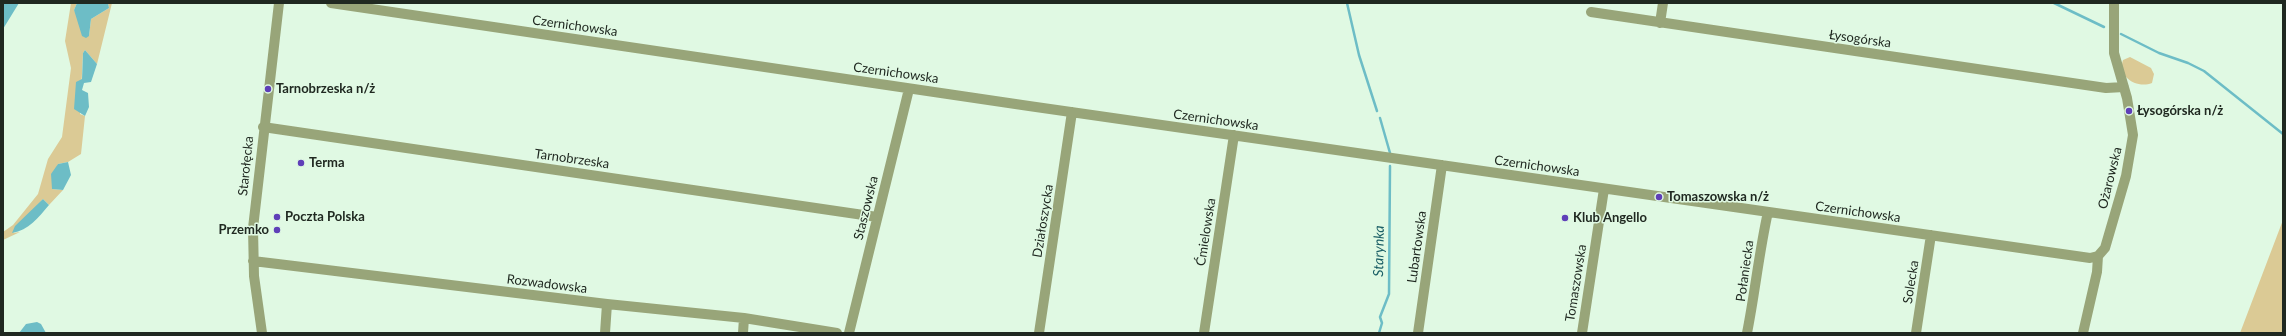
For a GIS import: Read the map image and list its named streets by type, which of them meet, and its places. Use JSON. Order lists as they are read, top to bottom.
{
  "streets": {
    "street": [
      "Czernichowska",
      "Łysogórska",
      "Tarnobrzeska",
      "Starołęcka",
      "Ożarowska",
      "Staszowska",
      "Działoszycka",
      "Ćmielowska",
      "Lubartowska",
      "Połaniecka",
      "Solecka",
      "Tomaszowska",
      "Rozwadowska"
    ]
  },
  "crossings": [
    ["Czernichowska", "Ożarowska"],
    ["Czernichowska", "Staszowska"],
    ["Czernichowska", "Działoszycka"],
    ["Czernichowska", "Ćmielowska"],
    ["Czernichowska", "Lubartowska"],
    ["Czernichowska", "Połaniecka"],
    ["Czernichowska", "Solecka"],
    ["Czernichowska", "Tomaszowska"],
    ["Łysogórska", "Ożarowska"],
    ["Tarnobrzeska", "Starołęcka"],
    ["Tarnobrzeska", "Staszowska"],
    ["Starołęcka", "Rozwadowska"]
  ],
  "water": ["Starynka"],
  "places": [
    "Tarnobrzeska n/ż",
    "Łysogórska n/ż",
    "Terma",
    "Tomaszowska n/ż",
    "Poczta Polska",
    "Klub Angello",
    "Przemko"
  ]
}
